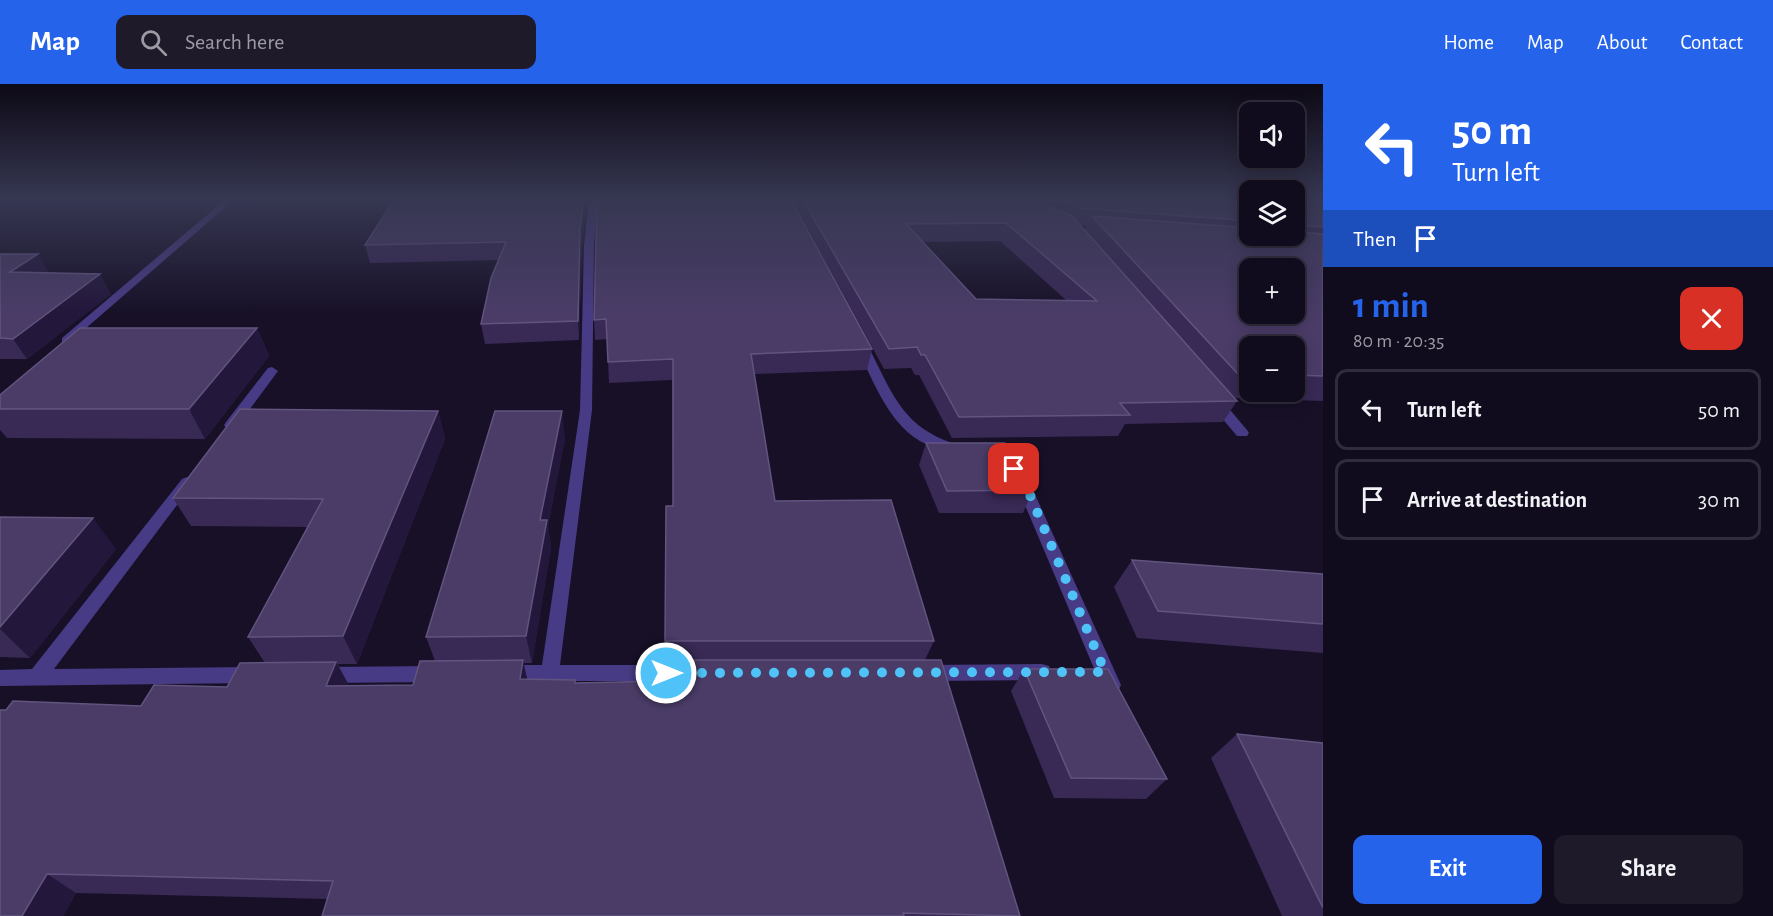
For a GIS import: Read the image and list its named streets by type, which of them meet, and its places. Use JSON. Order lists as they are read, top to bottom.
{
  "page": {
    "header": "Map",
    "search": "Search here",
    "nav": [
      "Home",
      "Map",
      "About",
      "Contact"
    ],
    "turn": ["50 m", "Turn left"],
    "map_buttons": ["+", "−"],
    "then": "Then",
    "heading": ["1 min", "80 m · 20:35"],
    "list": [
      {
        "name": "Turn left",
        "value": "50 m"
      },
      {
        "name": "Arrive at destination",
        "value": "30 m"
      }
    ],
    "buttons": ["Exit", "Share"]
  }
}
